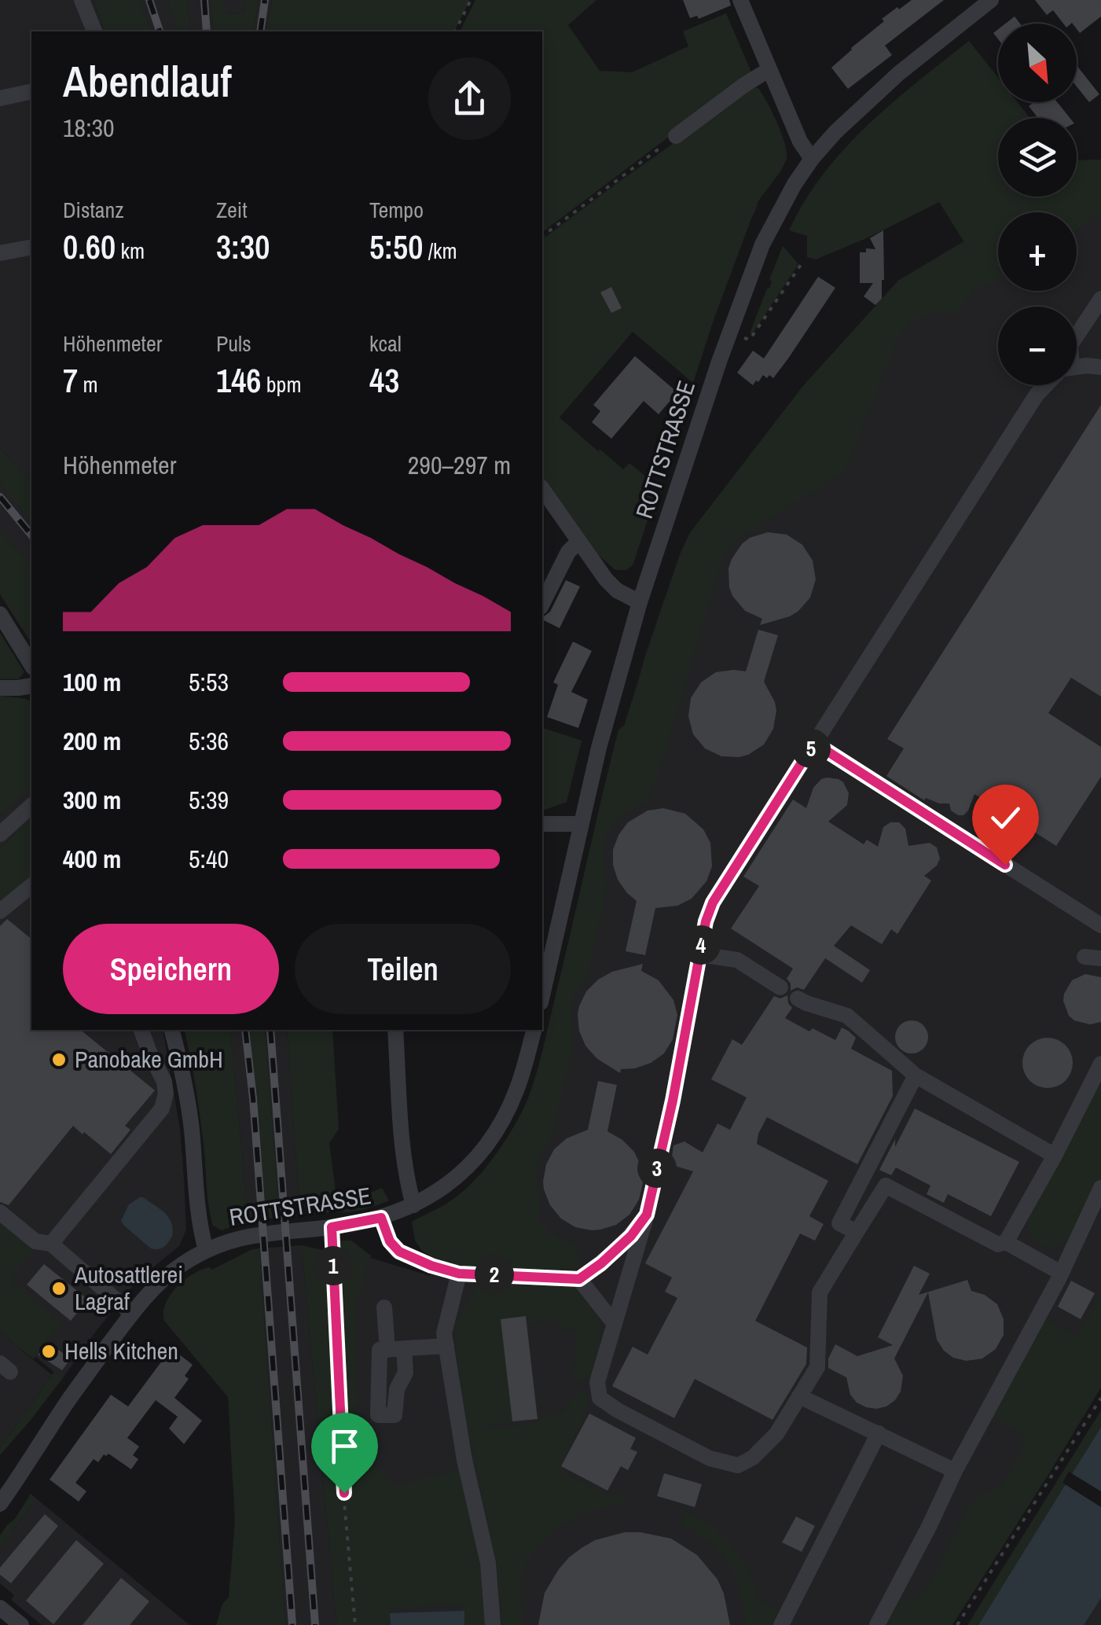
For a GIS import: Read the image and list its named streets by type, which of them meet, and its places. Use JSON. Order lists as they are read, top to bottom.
{
  "streets": {
    "street": ["ROTTSTRASSE"]
  },
  "places": ["Panobake GmbH", "Autosattlerei Lagraf", "Hells Kitchen"],
  "north": "bottom right",
  "page": {
    "map_buttons": ["+", "−"],
    "heading": ["Abendlauf", "18:30"],
    "stats": [
      ["Distanz", "0.60 km"],
      ["Zeit", "3:30"],
      ["Tempo", "5:50 /km"],
      ["Höhenmeter", "7 m"],
      ["Puls", "146 bpm"],
      ["kcal", "43"]
    ],
    "chart": ["Höhenmeter", "290–297 m"],
    "list": [
      {
        "name": "100 m",
        "note": "5:53"
      },
      {
        "name": "200 m",
        "note": "5:36"
      },
      {
        "name": "300 m",
        "note": "5:39"
      },
      {
        "name": "400 m",
        "note": "5:40"
      }
    ],
    "pins": [
      "5",
      "4",
      "3",
      "1",
      "2"
    ],
    "buttons": ["Speichern", "Teilen"]
  }
}
